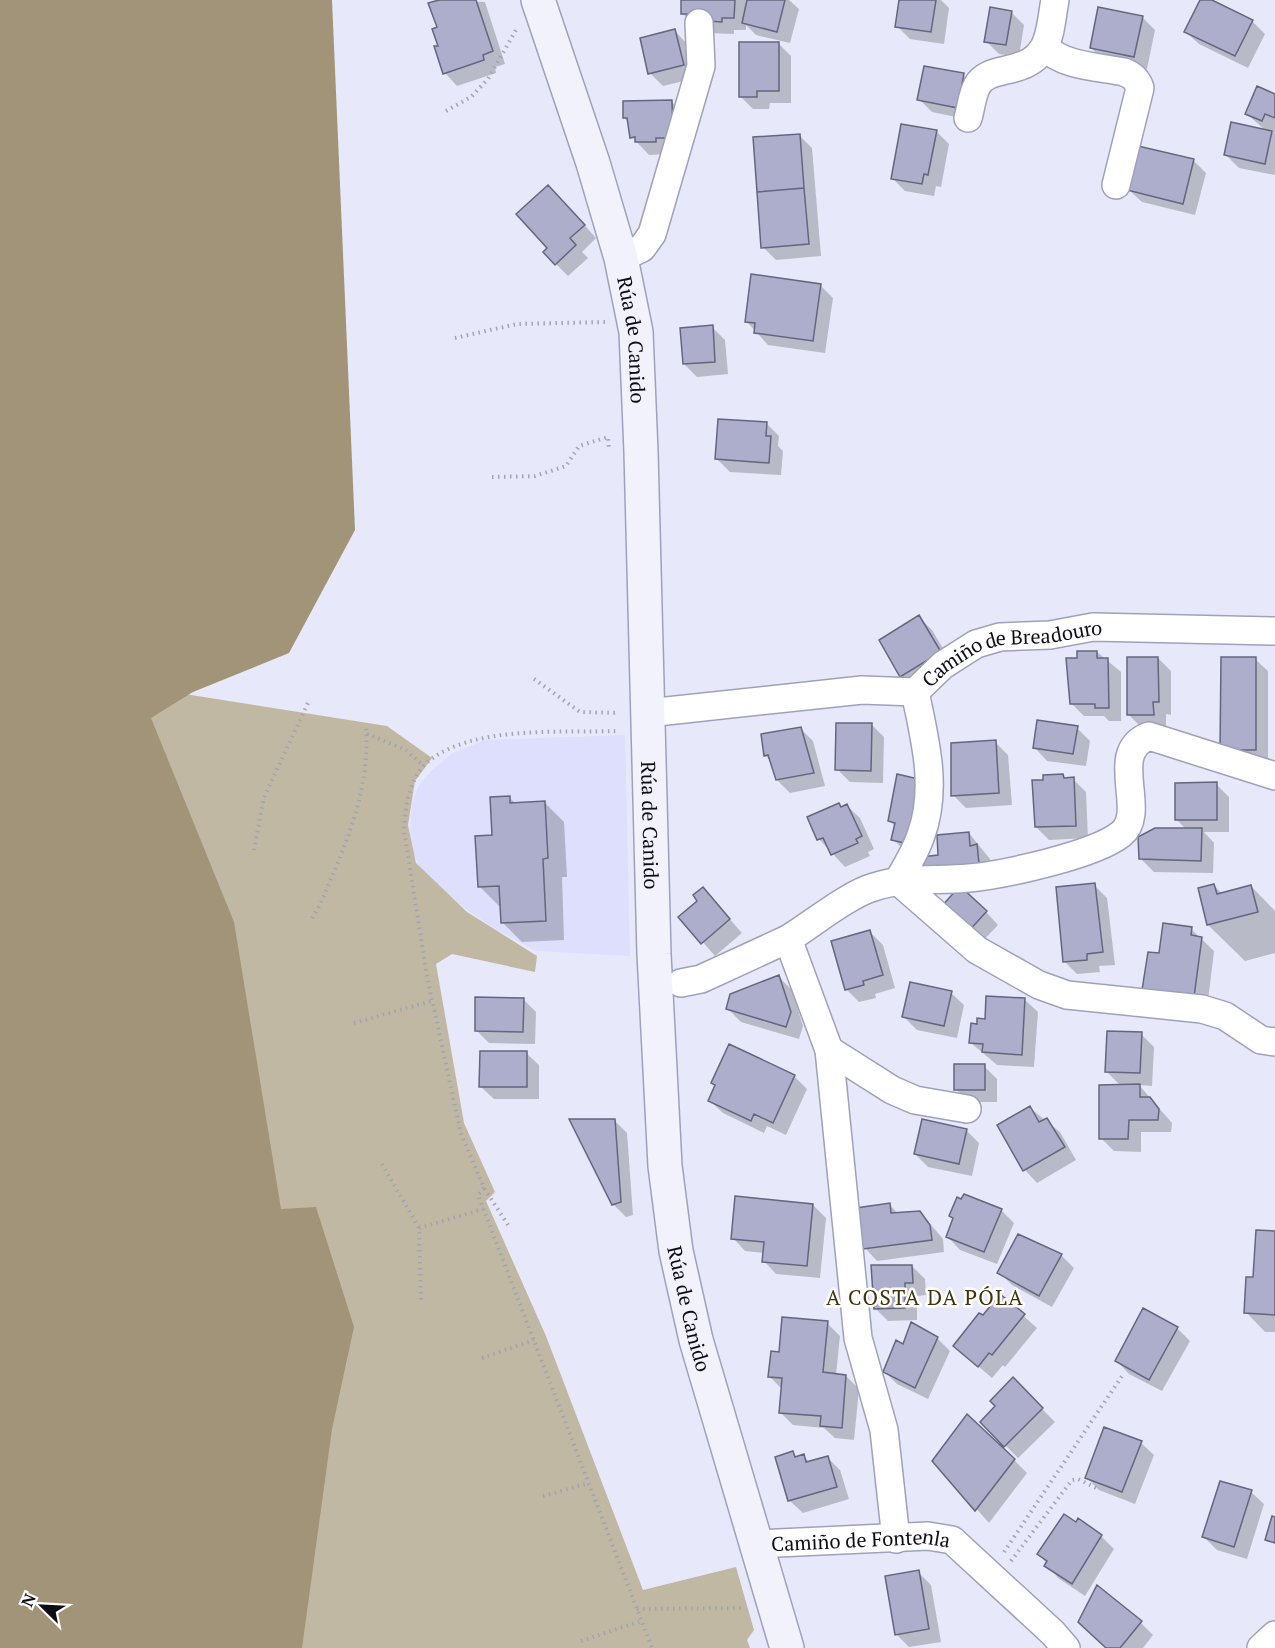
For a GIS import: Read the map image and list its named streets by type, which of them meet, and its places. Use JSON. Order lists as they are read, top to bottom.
{
  "streets": {
    "main road": ["Rúa de Canido"],
    "street": ["Camiño de Breadouro", "Camiño de Fontenla"]
  },
  "crossings": [
    ["Rúa de Canido", "Camiño de Breadouro"],
    ["Rúa de Canido", "Camiño de Fontenla"]
  ],
  "districts": ["A COSTA DA PÓLA"],
  "north": "top left"
}
